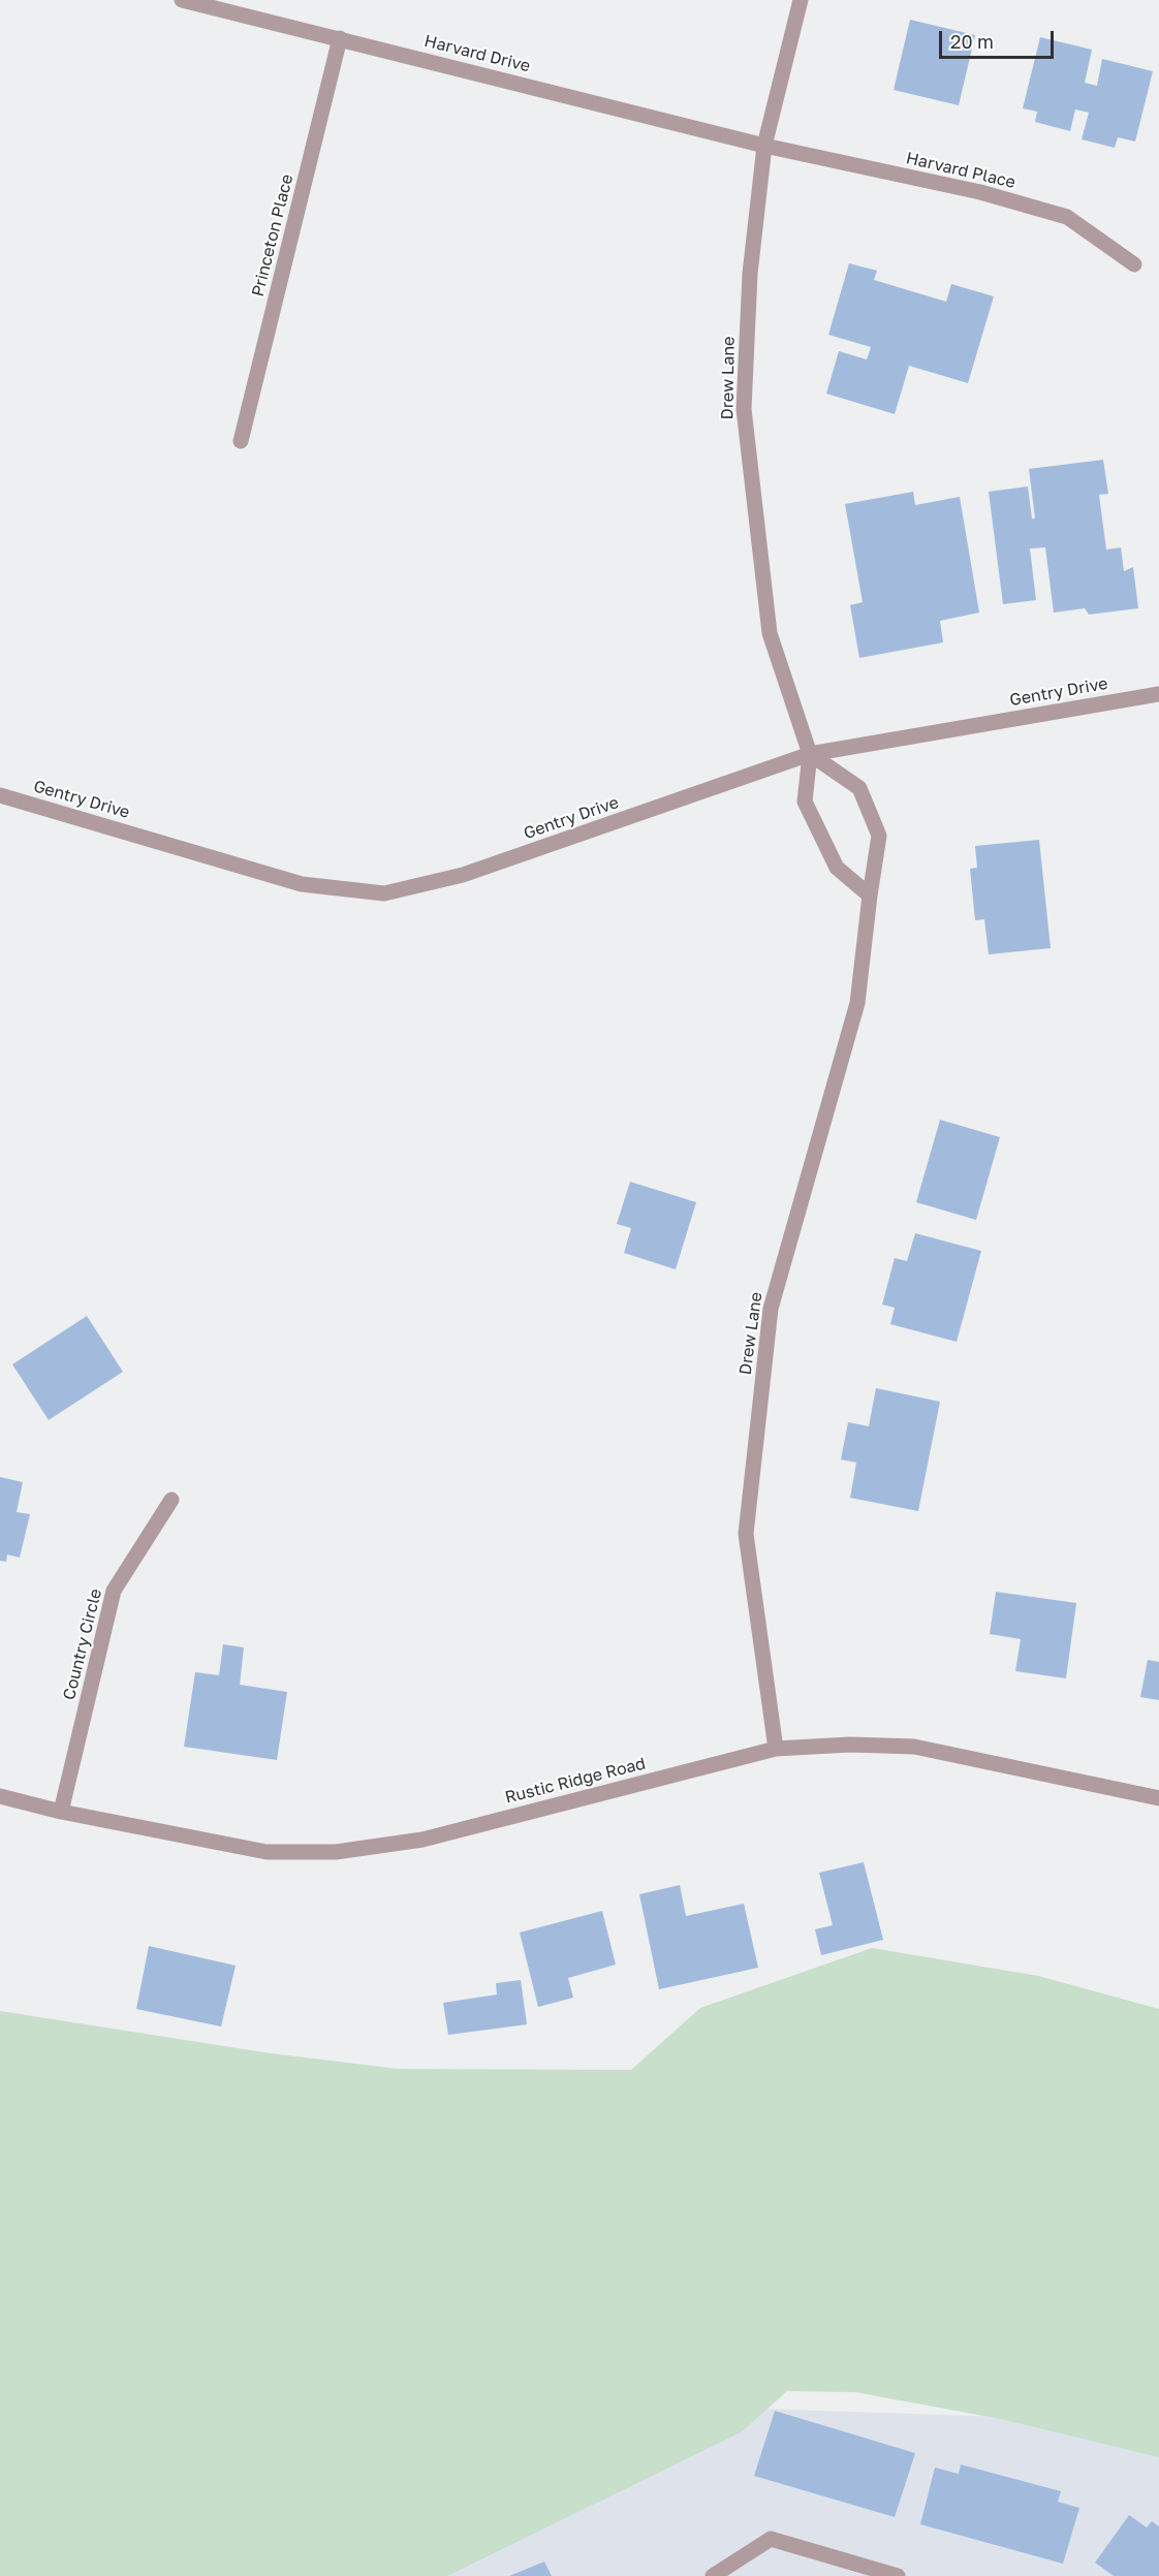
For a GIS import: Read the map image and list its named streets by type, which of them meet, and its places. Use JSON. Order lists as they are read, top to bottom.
{
  "streets": {
    "street": [
      "Harvard Drive",
      "Harvard Place",
      "Princeton Place",
      "Drew Lane",
      "Gentry Drive",
      "Country Circle",
      "Rustic Ridge Road"
    ]
  },
  "crossings": [
    ["Harvard Drive", "Harvard Place"],
    ["Harvard Drive", "Princeton Place"],
    ["Harvard Drive", "Drew Lane"],
    ["Harvard Place", "Drew Lane"],
    ["Drew Lane", "Gentry Drive"],
    ["Drew Lane", "Rustic Ridge Road"],
    ["Country Circle", "Rustic Ridge Road"]
  ],
  "scale_bar": "20 m"
}
